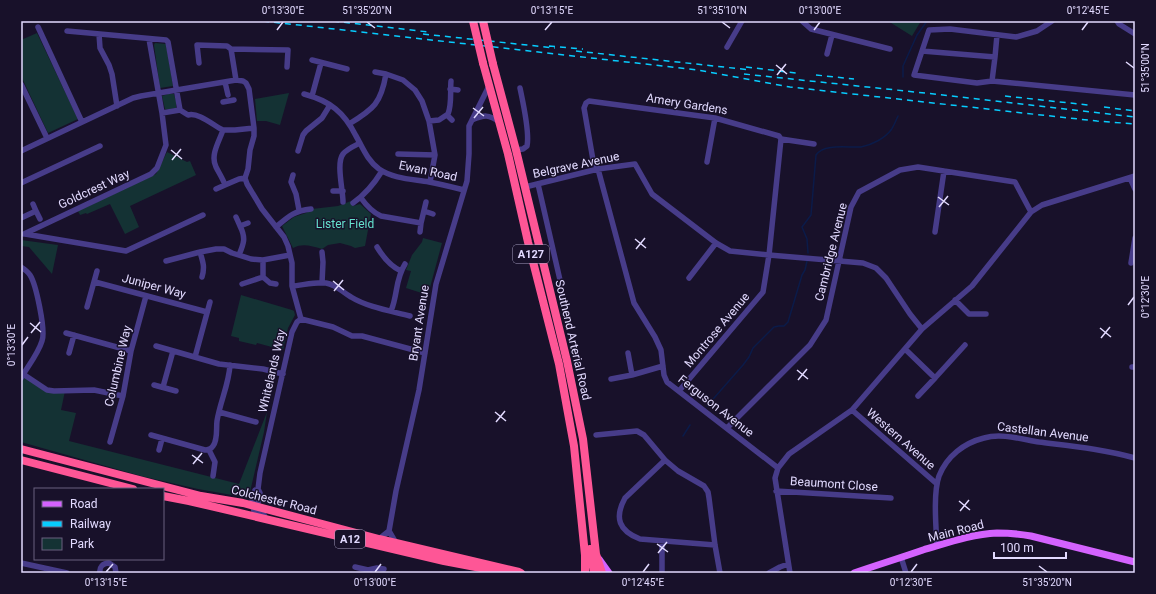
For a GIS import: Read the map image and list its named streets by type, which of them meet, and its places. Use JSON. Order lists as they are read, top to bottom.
{
  "streets": {
    "highway": [
      "A127",
      "Southend Arterial Road",
      "Colchester Road",
      "A12"
    ],
    "main road": ["Main Road"],
    "street": [
      "Amery Gardens",
      "Belgrave Avenue",
      "Ewan Road",
      "Goldcrest Way",
      "Cambridge Avenue",
      "Juniper Way",
      "Bryant Avenue",
      "Montrose Avenue",
      "Columbine Way",
      "Whitelands Way",
      "Ferguson Avenue",
      "Castellan Avenue",
      "Western Avenue",
      "Beaumont Close"
    ]
  },
  "crossings": [
    ["Amery Gardens", "Belgrave Avenue"],
    ["Amery Gardens", "Ferguson Avenue"],
    ["Belgrave Avenue", "Cambridge Avenue"],
    ["Belgrave Avenue", "Montrose Avenue"],
    ["Belgrave Avenue", "Southend Arterial Road"],
    ["Belgrave Avenue", "Ferguson Avenue"],
    ["Ewan Road", "Bryant Avenue"],
    ["Cambridge Avenue", "Ferguson Avenue"],
    ["A127", "Southend Arterial Road"],
    ["Juniper Way", "Columbine Way"],
    ["Bryant Avenue", "Southend Arterial Road"],
    ["Bryant Avenue", "Whitelands Way"],
    ["Montrose Avenue", "Ferguson Avenue"],
    ["Whitelands Way", "Colchester Road"],
    ["Whitelands Way", "A12"],
    ["Castellan Avenue", "Western Avenue"],
    ["Castellan Avenue", "Main Road"],
    ["Colchester Road", "A12"]
  ],
  "parks": ["Lister Field"],
  "legend": ["Road", "Railway", "Park"],
  "scale_bar": "100 m",
  "coordinates": [
    "0°13'30\"E",
    "51°35'20\"N",
    "0°13'15\"E",
    "51°35'10\"N",
    "0°13'00\"E",
    "0°12'45\"E",
    "51°35'00\"N",
    "0°12'30\"E"
  ]
}
